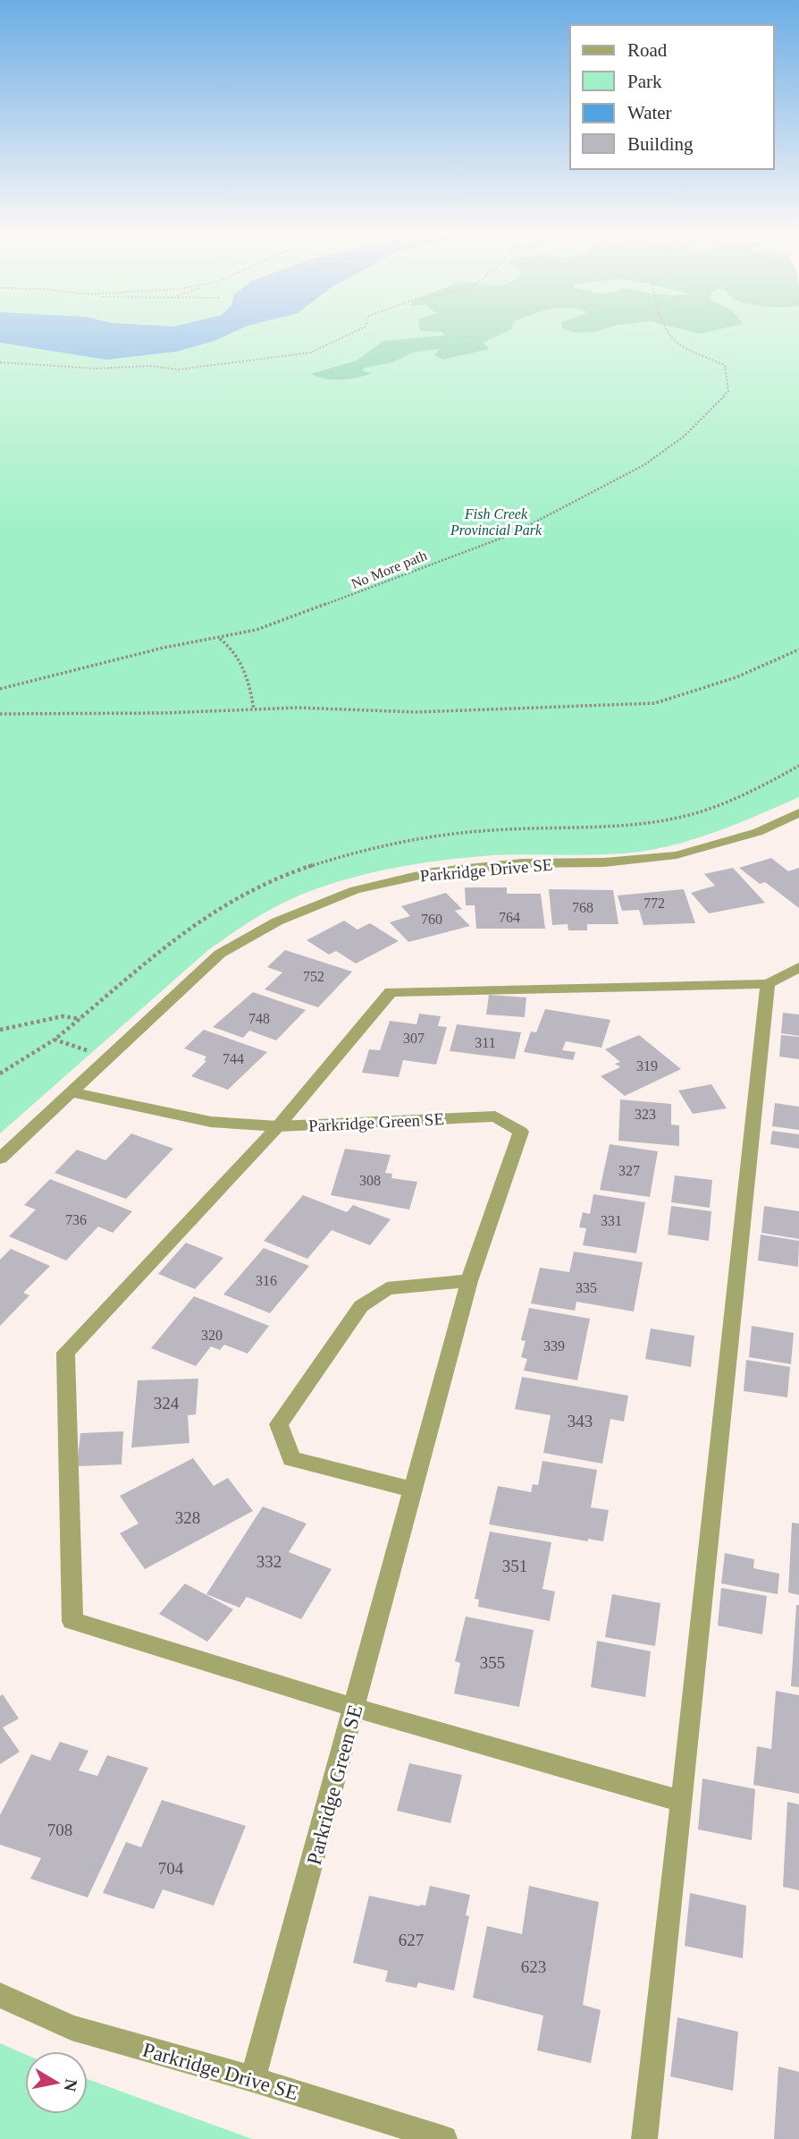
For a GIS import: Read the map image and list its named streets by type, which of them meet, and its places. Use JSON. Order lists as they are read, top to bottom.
{
  "streets": {
    "street": ["Parkridge Drive SE", "Parkridge Green SE"],
    "path": ["No More path"]
  },
  "crossings": [
    ["Parkridge Drive SE", "Parkridge Green SE"]
  ],
  "parks": ["Fish Creek Provincial Park"],
  "house_numbers": [
    "772",
    "768",
    "764",
    "760",
    "752",
    "748",
    "307",
    "311",
    "744",
    "319",
    "323",
    "327",
    "308",
    "736",
    "331",
    "316",
    "335",
    "320",
    "339",
    "324",
    "343",
    "328",
    "332",
    "351",
    "355",
    "708",
    "704",
    "627",
    "623"
  ],
  "legend": [
    "Road",
    "Park",
    "Water",
    "Building"
  ],
  "north": "right"
}
